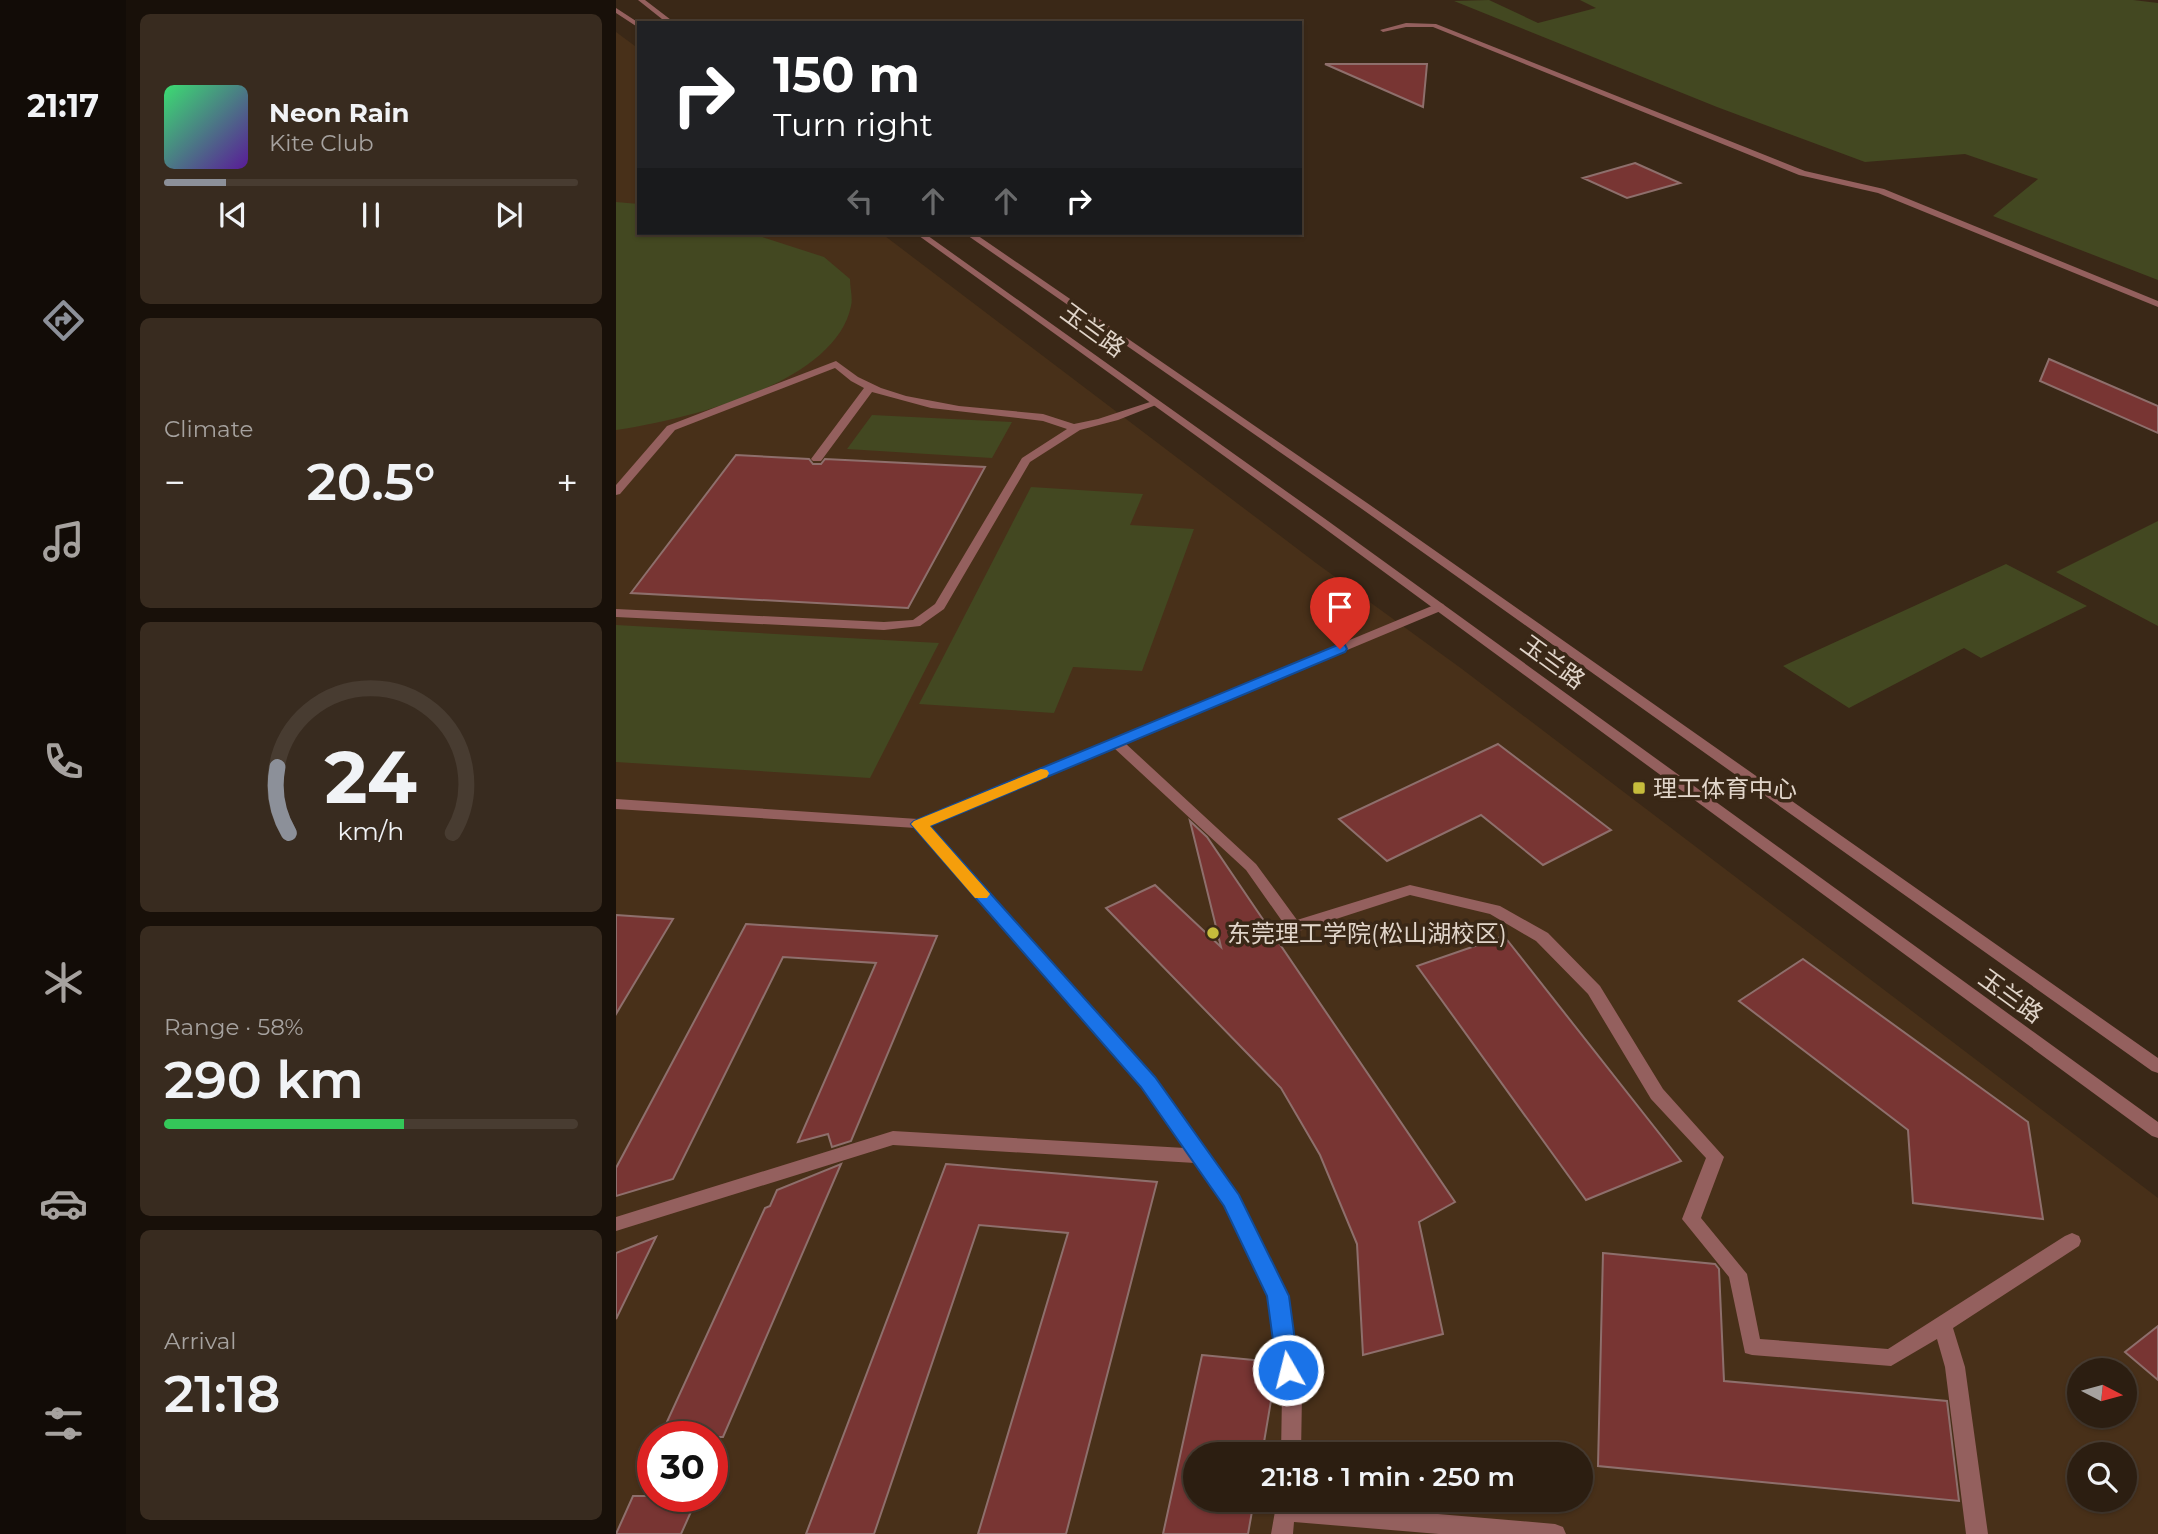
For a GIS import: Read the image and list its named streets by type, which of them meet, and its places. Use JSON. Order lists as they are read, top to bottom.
{
  "streets": {
    "street": ["玉兰路"]
  },
  "places": {
    "transit": ["理工体育中心"],
    "other": ["东莞理工学院(松山湖校区)"]
  },
  "north": "right",
  "page": {
    "tabs": "21:17",
    "turn": ["150 m", "Turn right"],
    "song": ["Neon Rain", "Kite Club"],
    "tile": [
      "Climate",
      ["Range · 58%", "290 km"],
      ["Arrival", "21:18"]
    ],
    "heat": ["−", "20.5°", "+"],
    "limit": "30",
    "trip": "21:18 · 1 min · 250 m",
    "gauge": ["24", "km/h"]
  }
}
